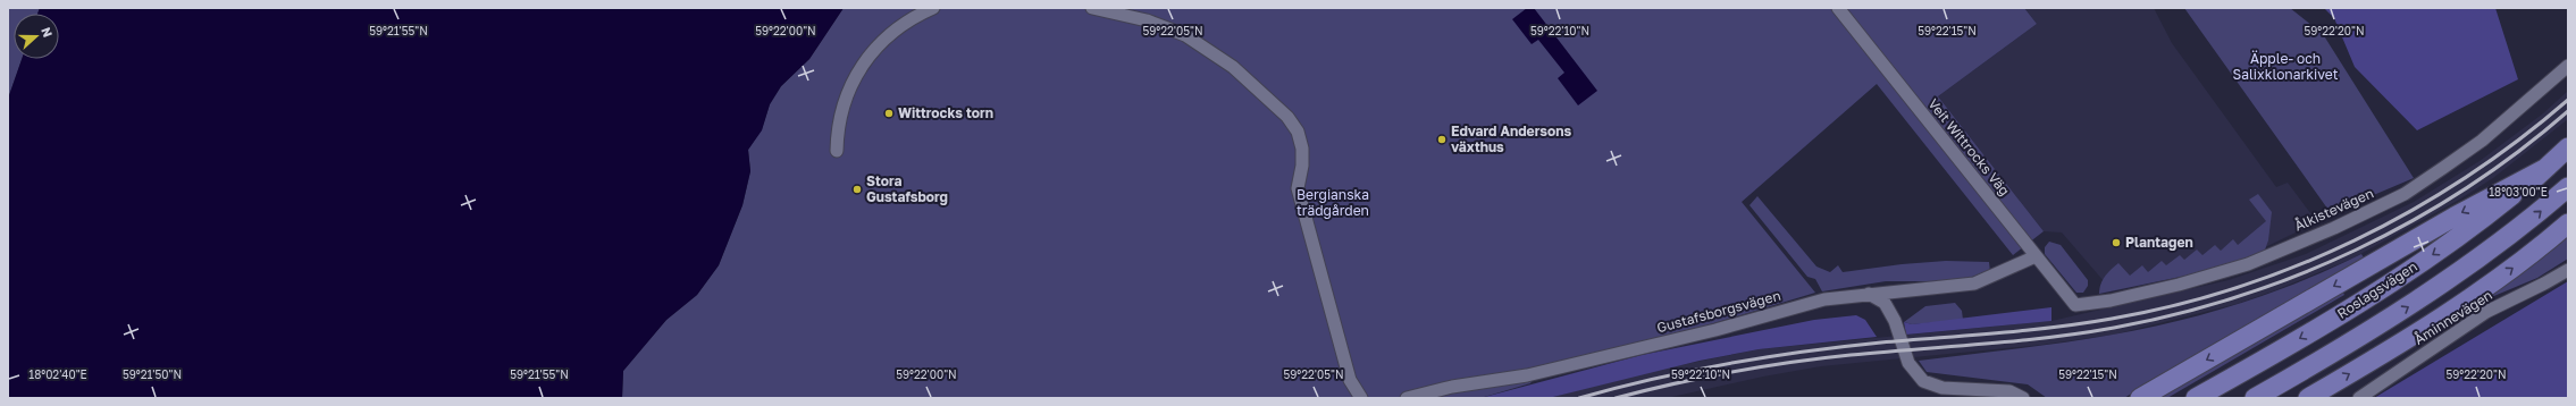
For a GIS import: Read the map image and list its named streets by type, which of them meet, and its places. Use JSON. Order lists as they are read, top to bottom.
{
  "streets": {
    "main road": ["Roslagsvägen"],
    "street": [
      "Veit Wittrocks Väg",
      "Ålkistevägen",
      "Gustafsborgsvägen",
      "Åminnevägen"
    ]
  },
  "crossings": [
    ["Veit Wittrocks Väg", "Ålkistevägen"],
    ["Veit Wittrocks Väg", "Gustafsborgsvägen"]
  ],
  "parks": ["Äpple- och Salixklonarkivet", "Bergianska trädgården"],
  "places": [
    "Wittrocks torn",
    "Edvard Andersons växthus",
    "Stora Gustafsborg",
    "Plantagen"
  ],
  "north": "right",
  "coordinates": [
    "59°22'00\"N",
    "59°22'05\"N",
    "59°22'15\"N",
    "59°21'55\"N",
    "59°22'10\"N",
    "59°22'20\"N",
    "18°03'00\"E",
    "18°02'40\"E",
    "59°21'50\"N"
  ]
}
